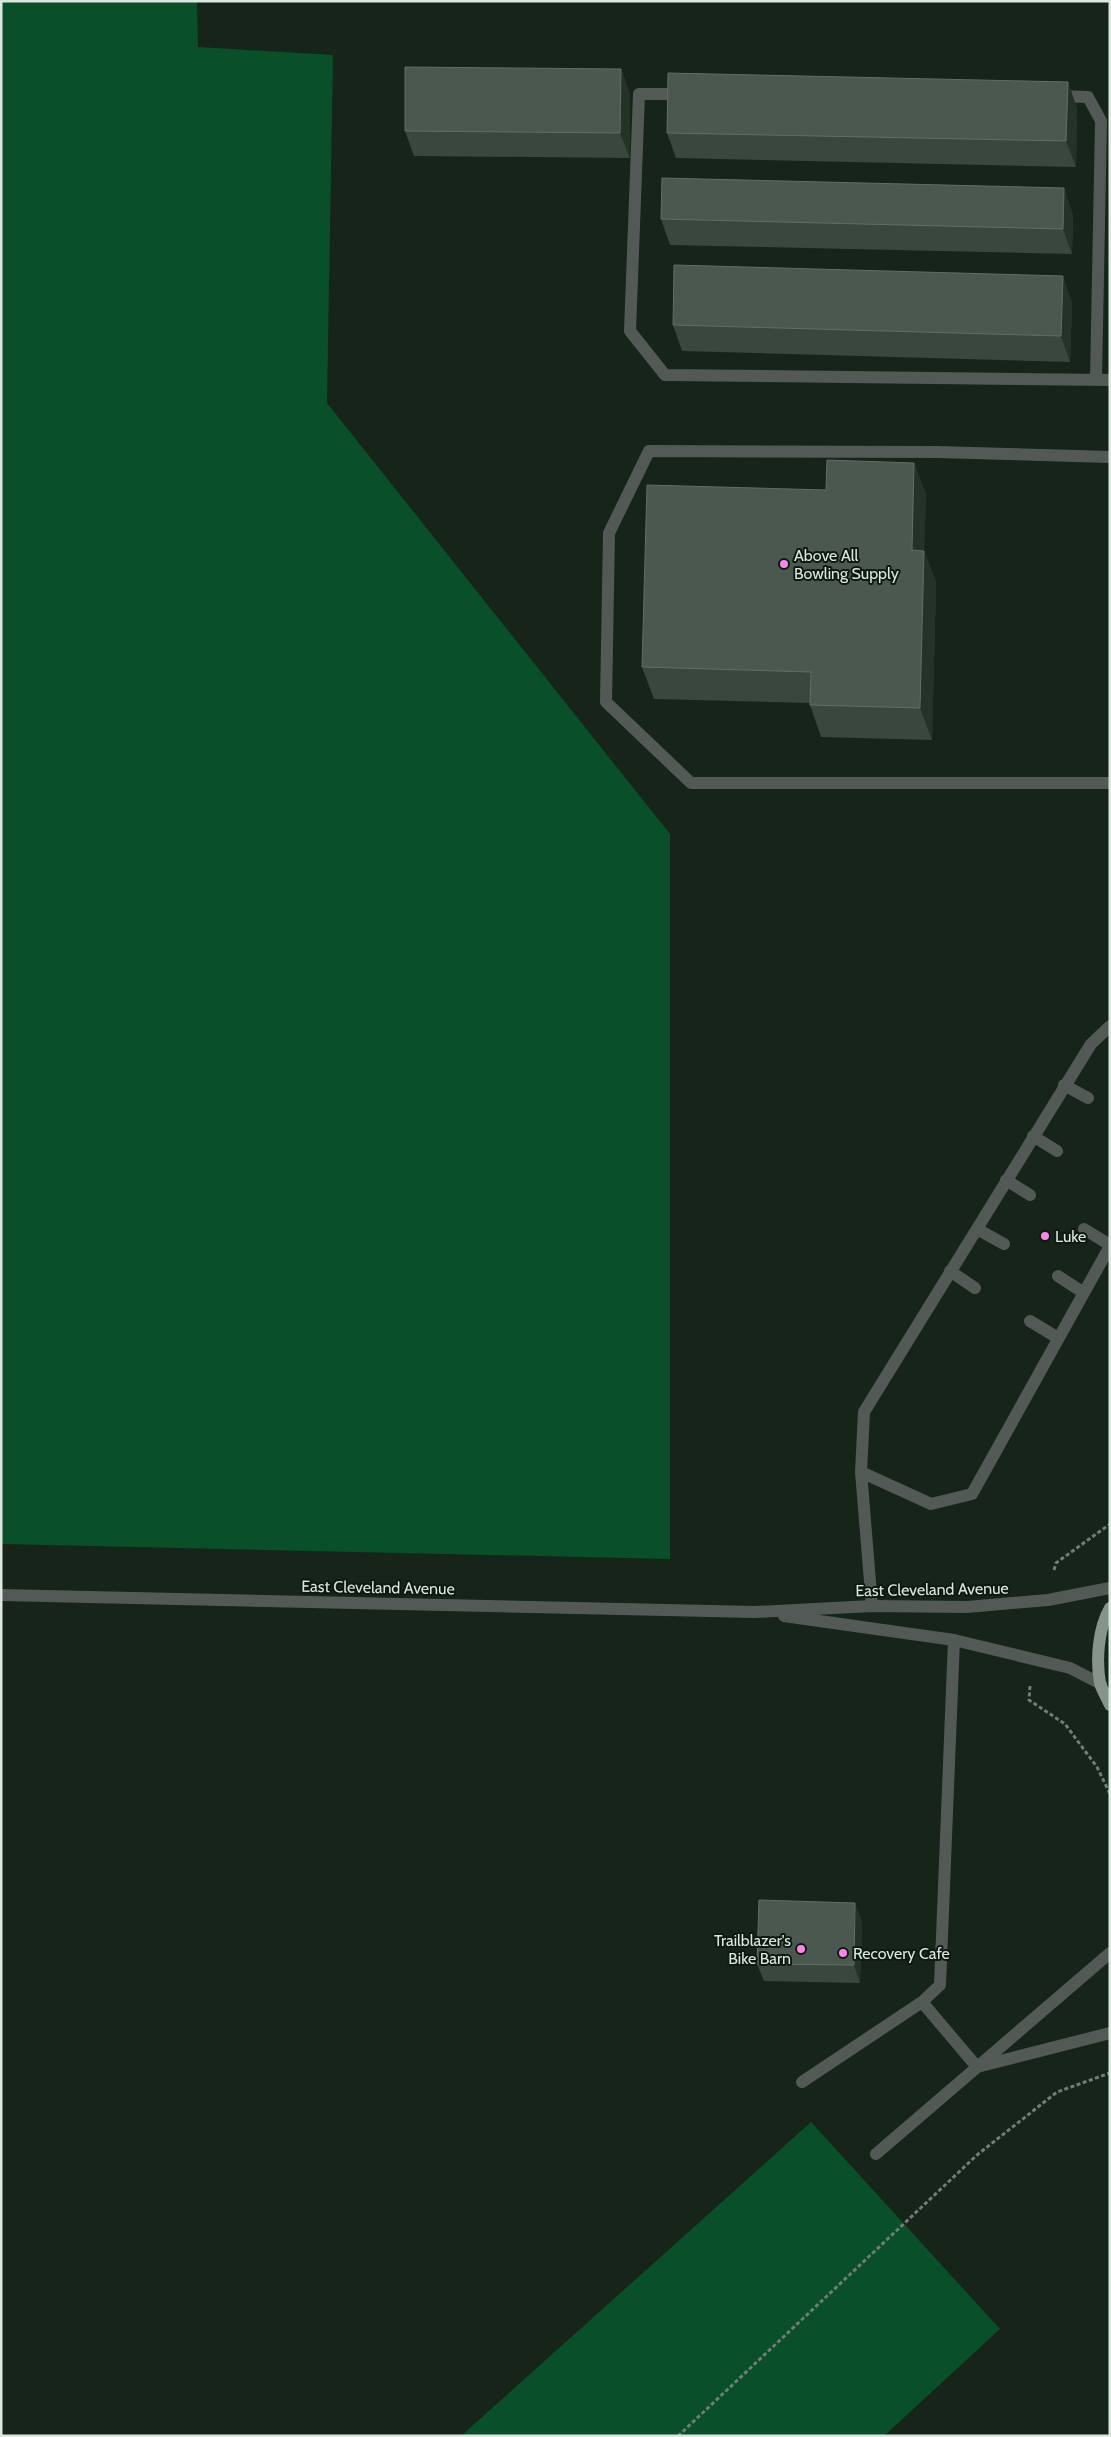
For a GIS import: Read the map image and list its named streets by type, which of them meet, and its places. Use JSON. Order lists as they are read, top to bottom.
{
  "streets": {
    "street": ["East Cleveland Avenue"]
  },
  "places": [
    "Above All Bowling Supply",
    "Luke",
    "Trailblazer's Bike Barn",
    "Recovery Cafe"
  ]
}
